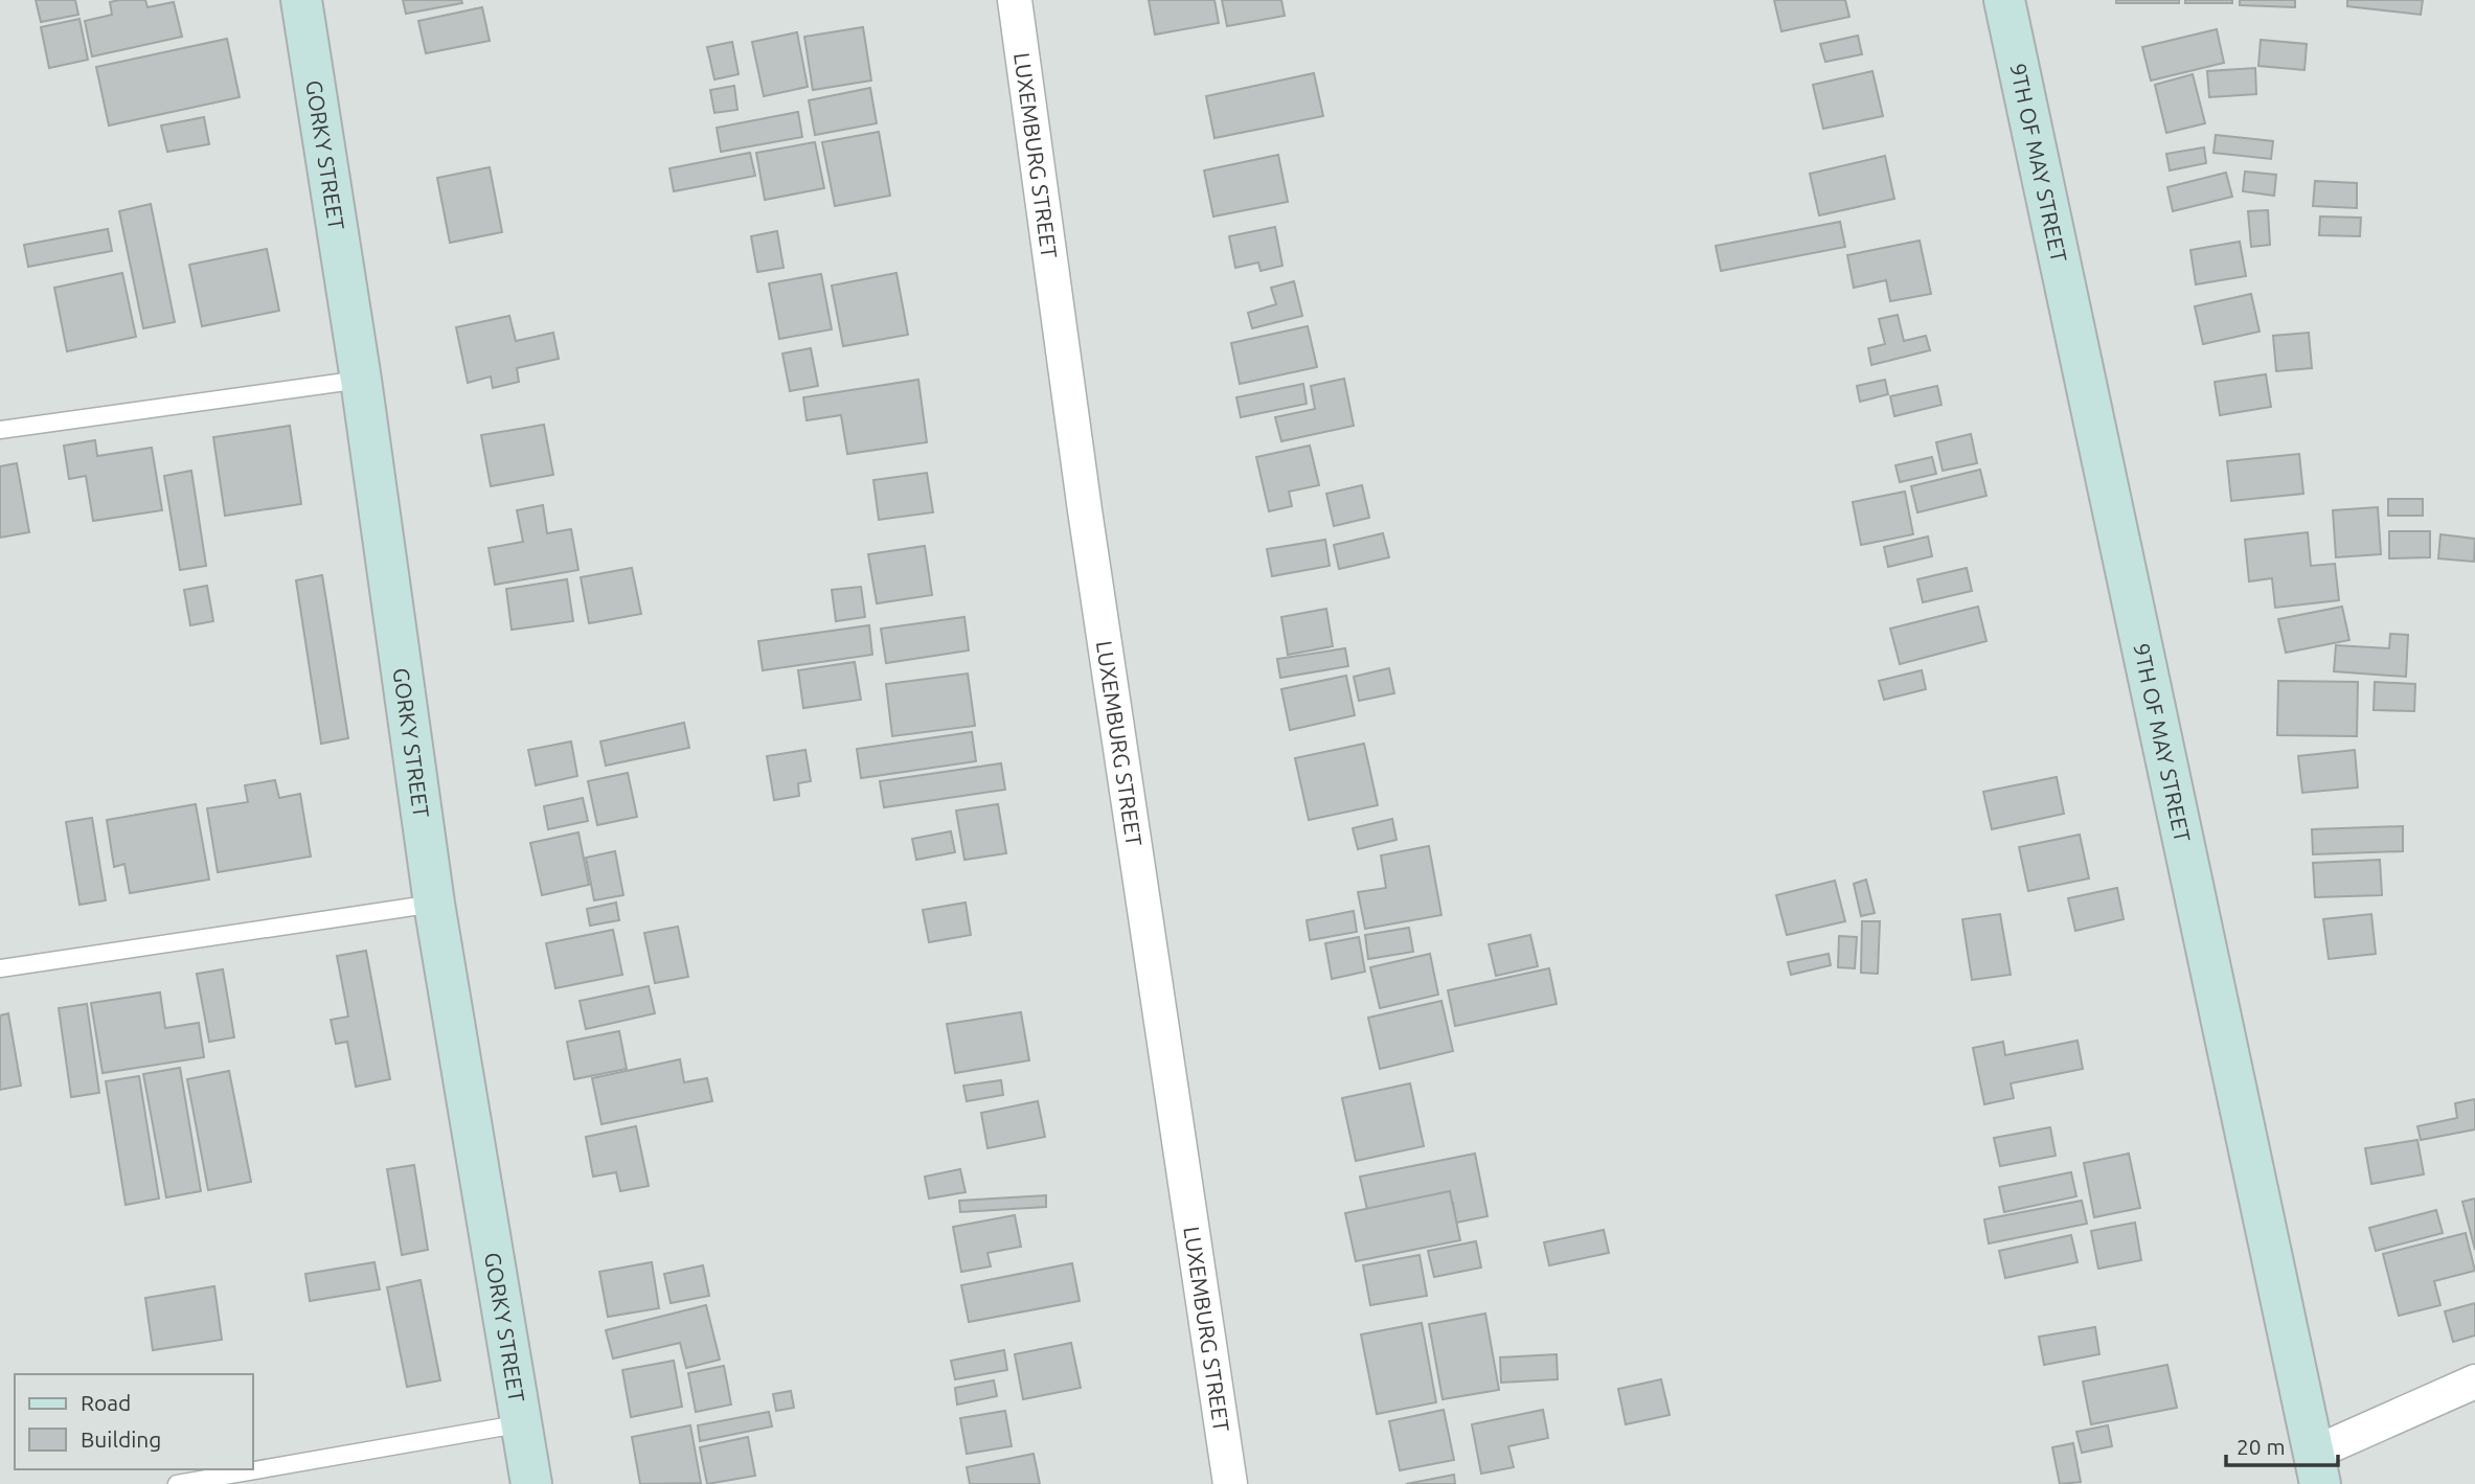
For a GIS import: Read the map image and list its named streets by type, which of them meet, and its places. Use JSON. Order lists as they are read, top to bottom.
{
  "streets": {
    "street": ["GORKY STREET", "LUXEMBURG STREET", "9TH OF MAY STREET"]
  },
  "legend": ["Road", "Building"],
  "scale_bar": "20 m"
}
